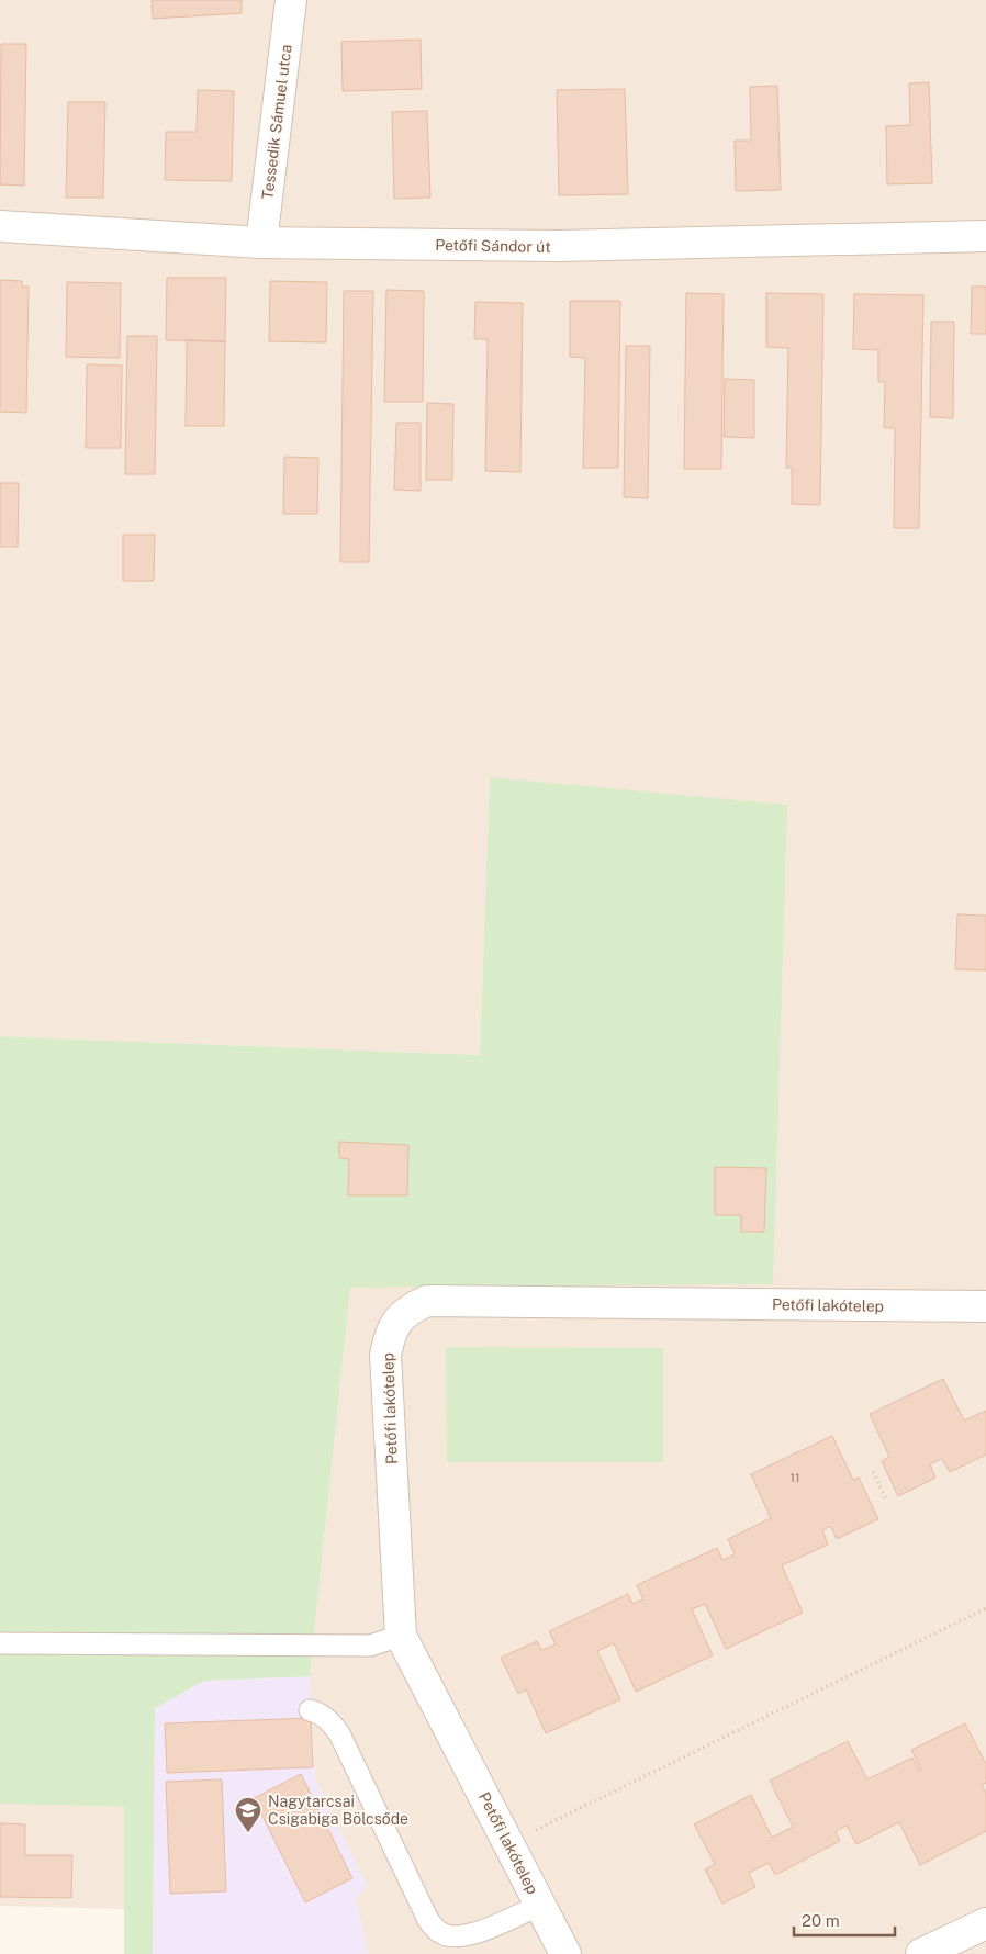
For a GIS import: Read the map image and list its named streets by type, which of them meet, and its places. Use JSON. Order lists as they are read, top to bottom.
{
  "streets": {
    "street": ["Tessedik Sámuel utca", "Petőfi Sándor út", "Petőfi lakótelep"]
  },
  "crossings": [
    ["Tessedik Sámuel utca", "Petőfi Sándor út"]
  ],
  "places": {
    "school or university": ["Nagytarcsai Csigabiga Bölcsőde"]
  },
  "house_numbers": ["11"],
  "scale_bar": "20 m"
}
